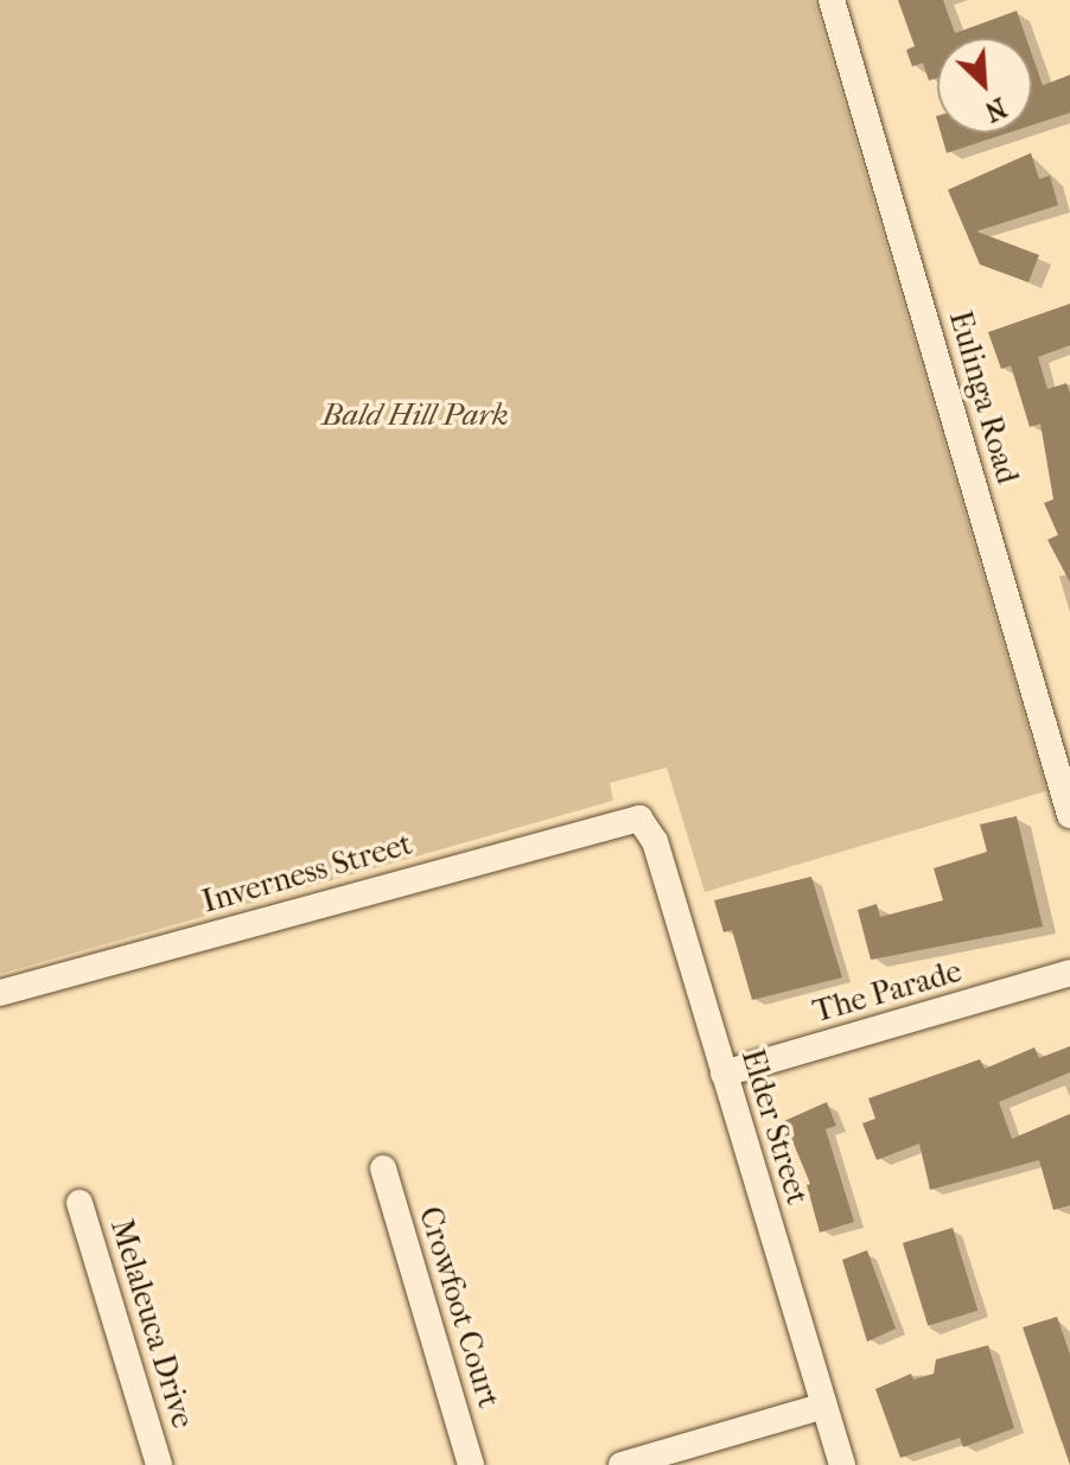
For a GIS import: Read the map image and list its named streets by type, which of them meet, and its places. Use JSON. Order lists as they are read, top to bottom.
{
  "streets": {
    "street": [
      "Eulinga Road",
      "Inverness Street",
      "The Parade",
      "Elder Street",
      "Crowfoot Court",
      "Melaleuca Drive"
    ]
  },
  "crossings": [
    ["Inverness Street", "Elder Street"],
    ["The Parade", "Elder Street"]
  ],
  "parks": ["Bald Hill Park"],
  "north": "bottom right"
}
